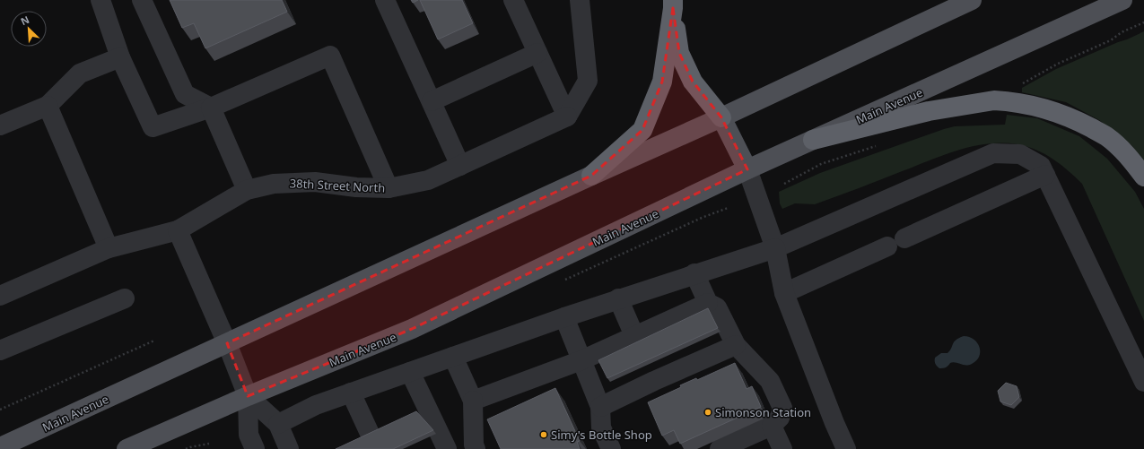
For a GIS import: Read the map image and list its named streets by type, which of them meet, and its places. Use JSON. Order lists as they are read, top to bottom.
{
  "streets": {
    "main road": ["Main Avenue"],
    "street": ["38th Street North"]
  },
  "places": ["Simonson Station", "Simy's Bottle Shop"],
  "north": "top left"
}
